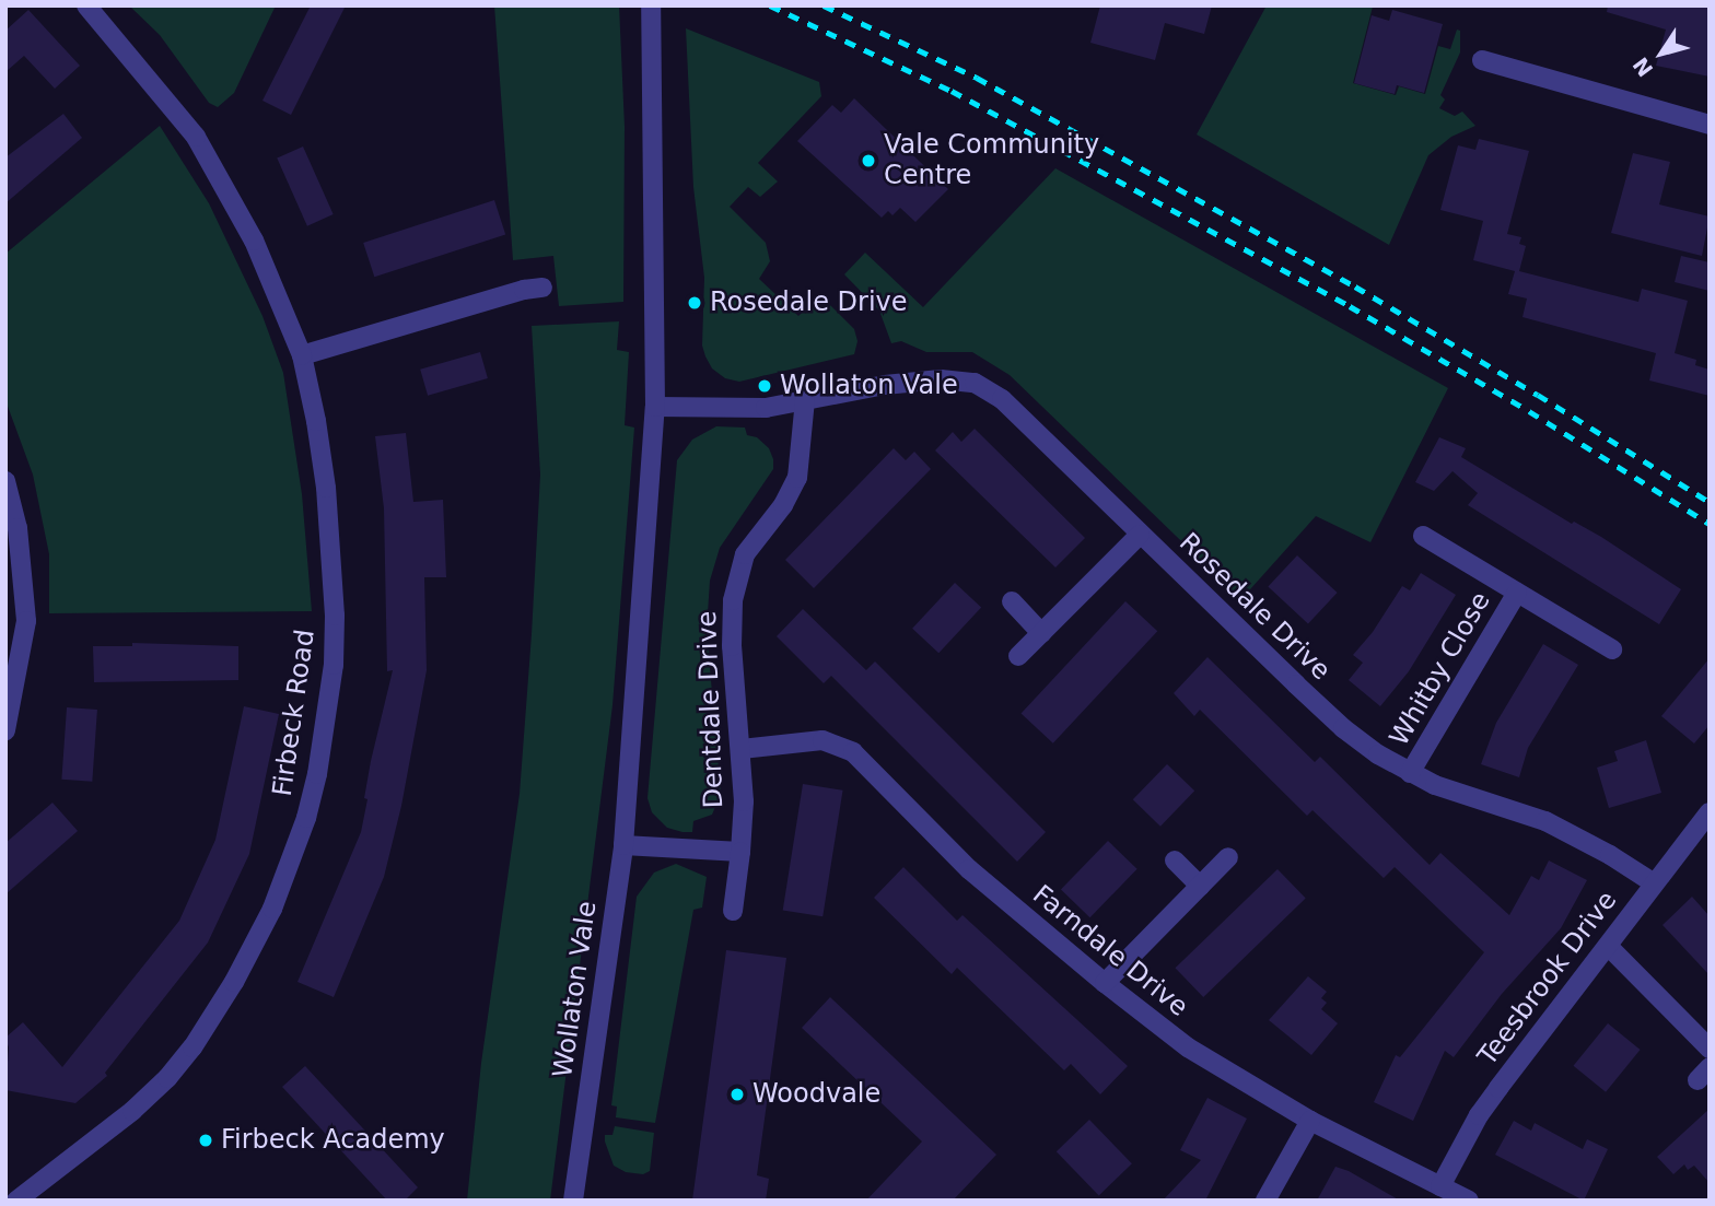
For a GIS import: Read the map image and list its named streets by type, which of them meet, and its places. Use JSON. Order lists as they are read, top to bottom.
{
  "streets": {
    "street": [
      "Rosedale Drive",
      "Whitby Close",
      "Dentdale Drive",
      "Firbeck Road",
      "Farndale Drive",
      "Teesbrook Drive",
      "Wollaton Vale"
    ]
  },
  "crossings": [
    ["Rosedale Drive", "Whitby Close"],
    ["Rosedale Drive", "Dentdale Drive"],
    ["Rosedale Drive", "Teesbrook Drive"],
    ["Rosedale Drive", "Wollaton Vale"],
    ["Dentdale Drive", "Farndale Drive"],
    ["Farndale Drive", "Teesbrook Drive"]
  ],
  "places": [
    "Vale Community Centre",
    "Rosedale Drive",
    "Wollaton Vale",
    "Woodvale",
    "Firbeck Academy"
  ],
  "north": "bottom left"
}
